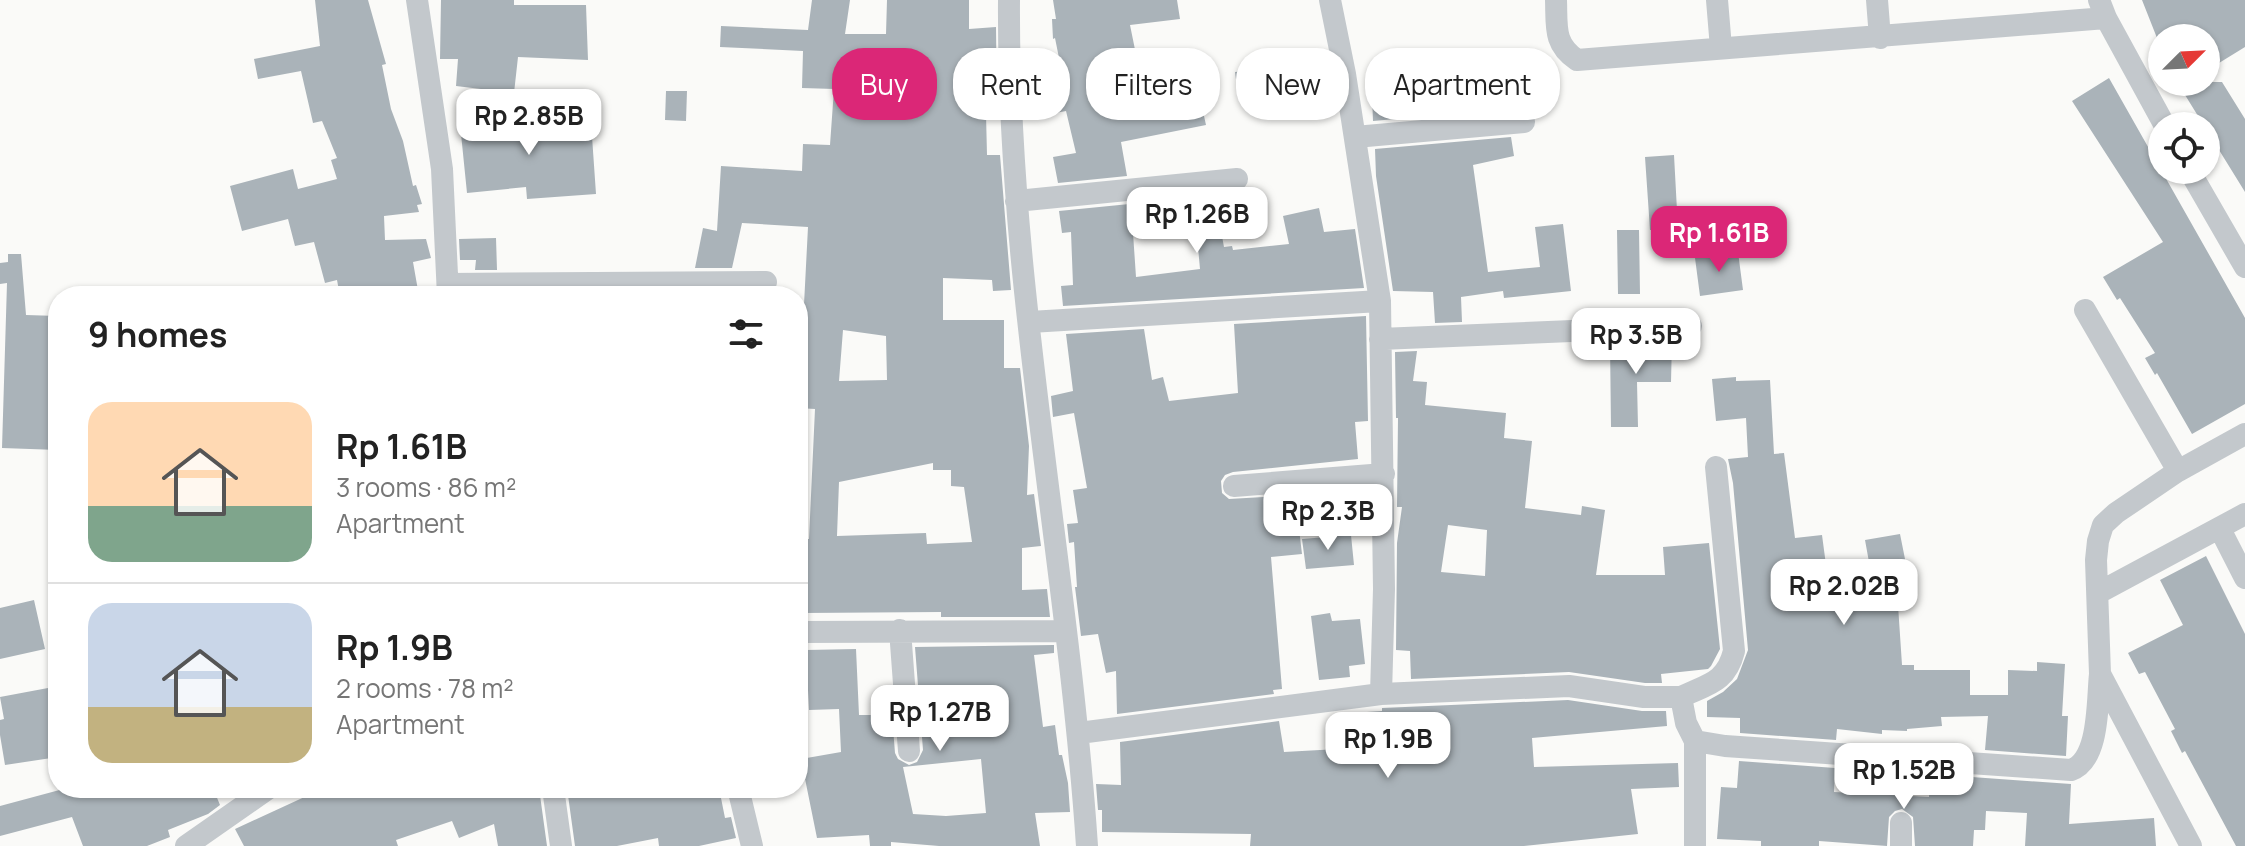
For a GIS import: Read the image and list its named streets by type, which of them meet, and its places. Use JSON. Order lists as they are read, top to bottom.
{
  "north": "top right",
  "page": {
    "chip": [
      "Buy",
      "Rent",
      "Filters",
      "New",
      "Apartment"
    ],
    "price": [
      "Rp 2.85B",
      "Rp 1.26B",
      "Rp 1.61B",
      "Rp 3.5B",
      "Rp 2.3B",
      "Rp 2.02B",
      "Rp 1.27B",
      "Rp 1.9B",
      "Rp 1.52B"
    ],
    "heading": "9 homes",
    "list": [
      {
        "name": "Rp 1.61B",
        "note": "3 rooms · 86 m² · Apartment"
      },
      {
        "name": "Rp 1.9B",
        "note": "2 rooms · 78 m² · Apartment"
      }
    ]
  }
}
